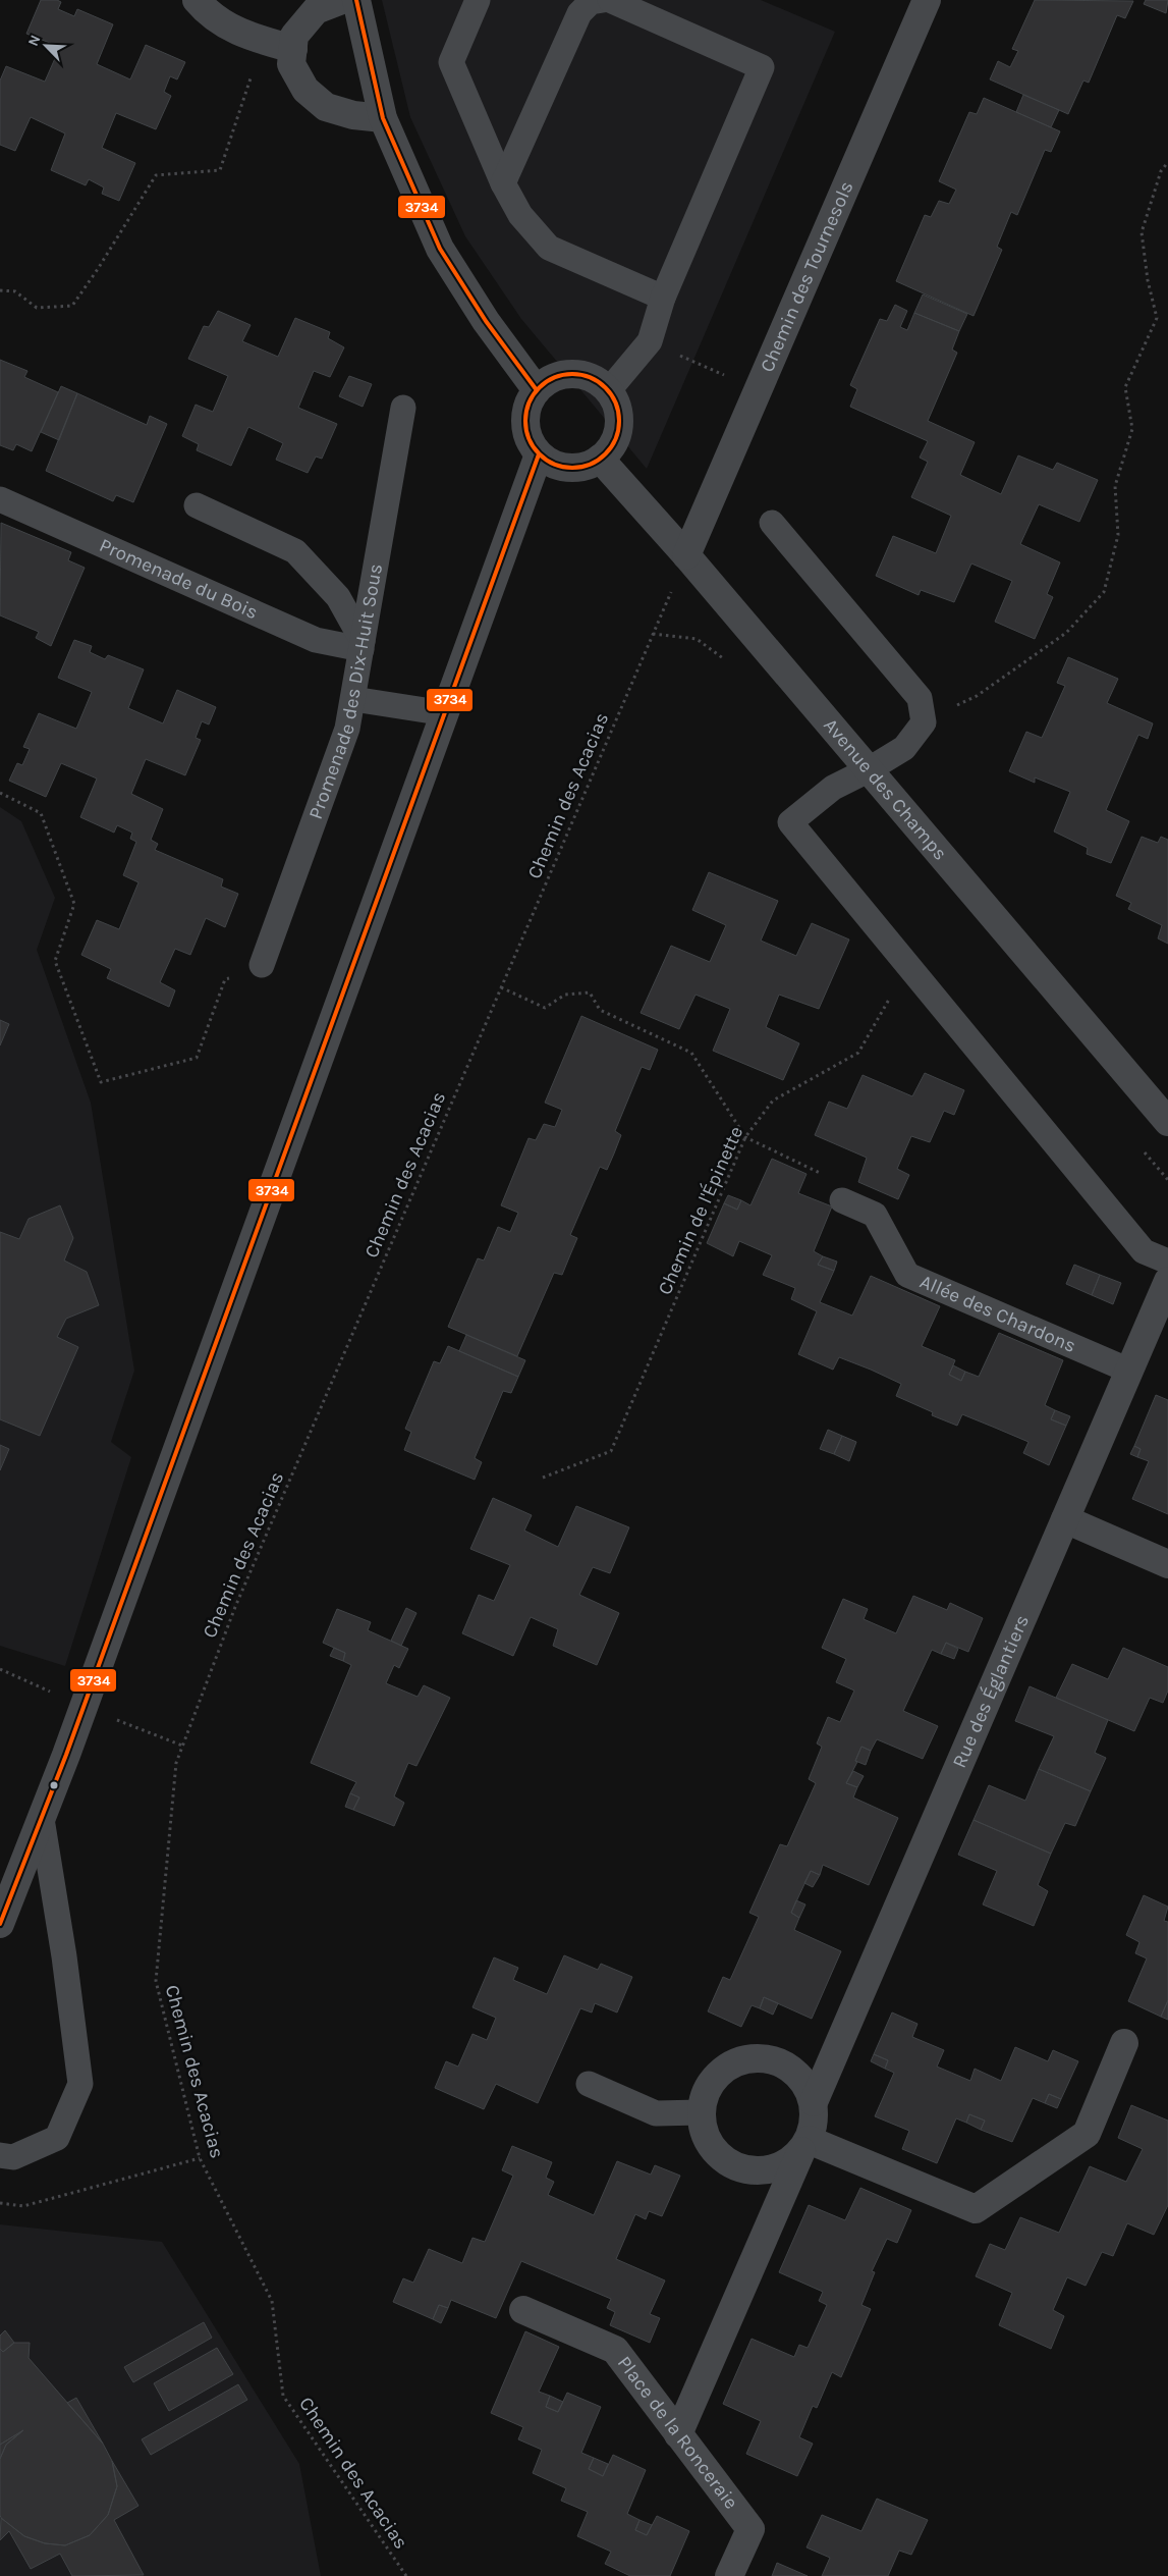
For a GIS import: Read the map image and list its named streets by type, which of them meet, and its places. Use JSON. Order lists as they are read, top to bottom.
{
  "streets": {
    "street": [
      "Chemin des Tournesols",
      "Avenue des Champs",
      "Rue des Églantiers",
      "Place de la Ronceraie"
    ],
    "lane": ["Promenade du Bois", "Promenade des Dix-Huit Sous", "Allée des Chardons"],
    "path": ["Chemin des Acacias", "Chemin de l'Épinette"]
  },
  "crossings": [
    ["Chemin des Tournesols", "Avenue des Champs"],
    ["Chemin des Tournesols", "Chemin des Acacias"],
    ["Promenade du Bois", "Promenade des Dix-Huit Sous"],
    ["Avenue des Champs", "Chemin des Acacias"],
    ["Allée des Chardons", "Rue des Églantiers"]
  ],
  "lines": ["transit line 3734"],
  "north": "top left"
}
